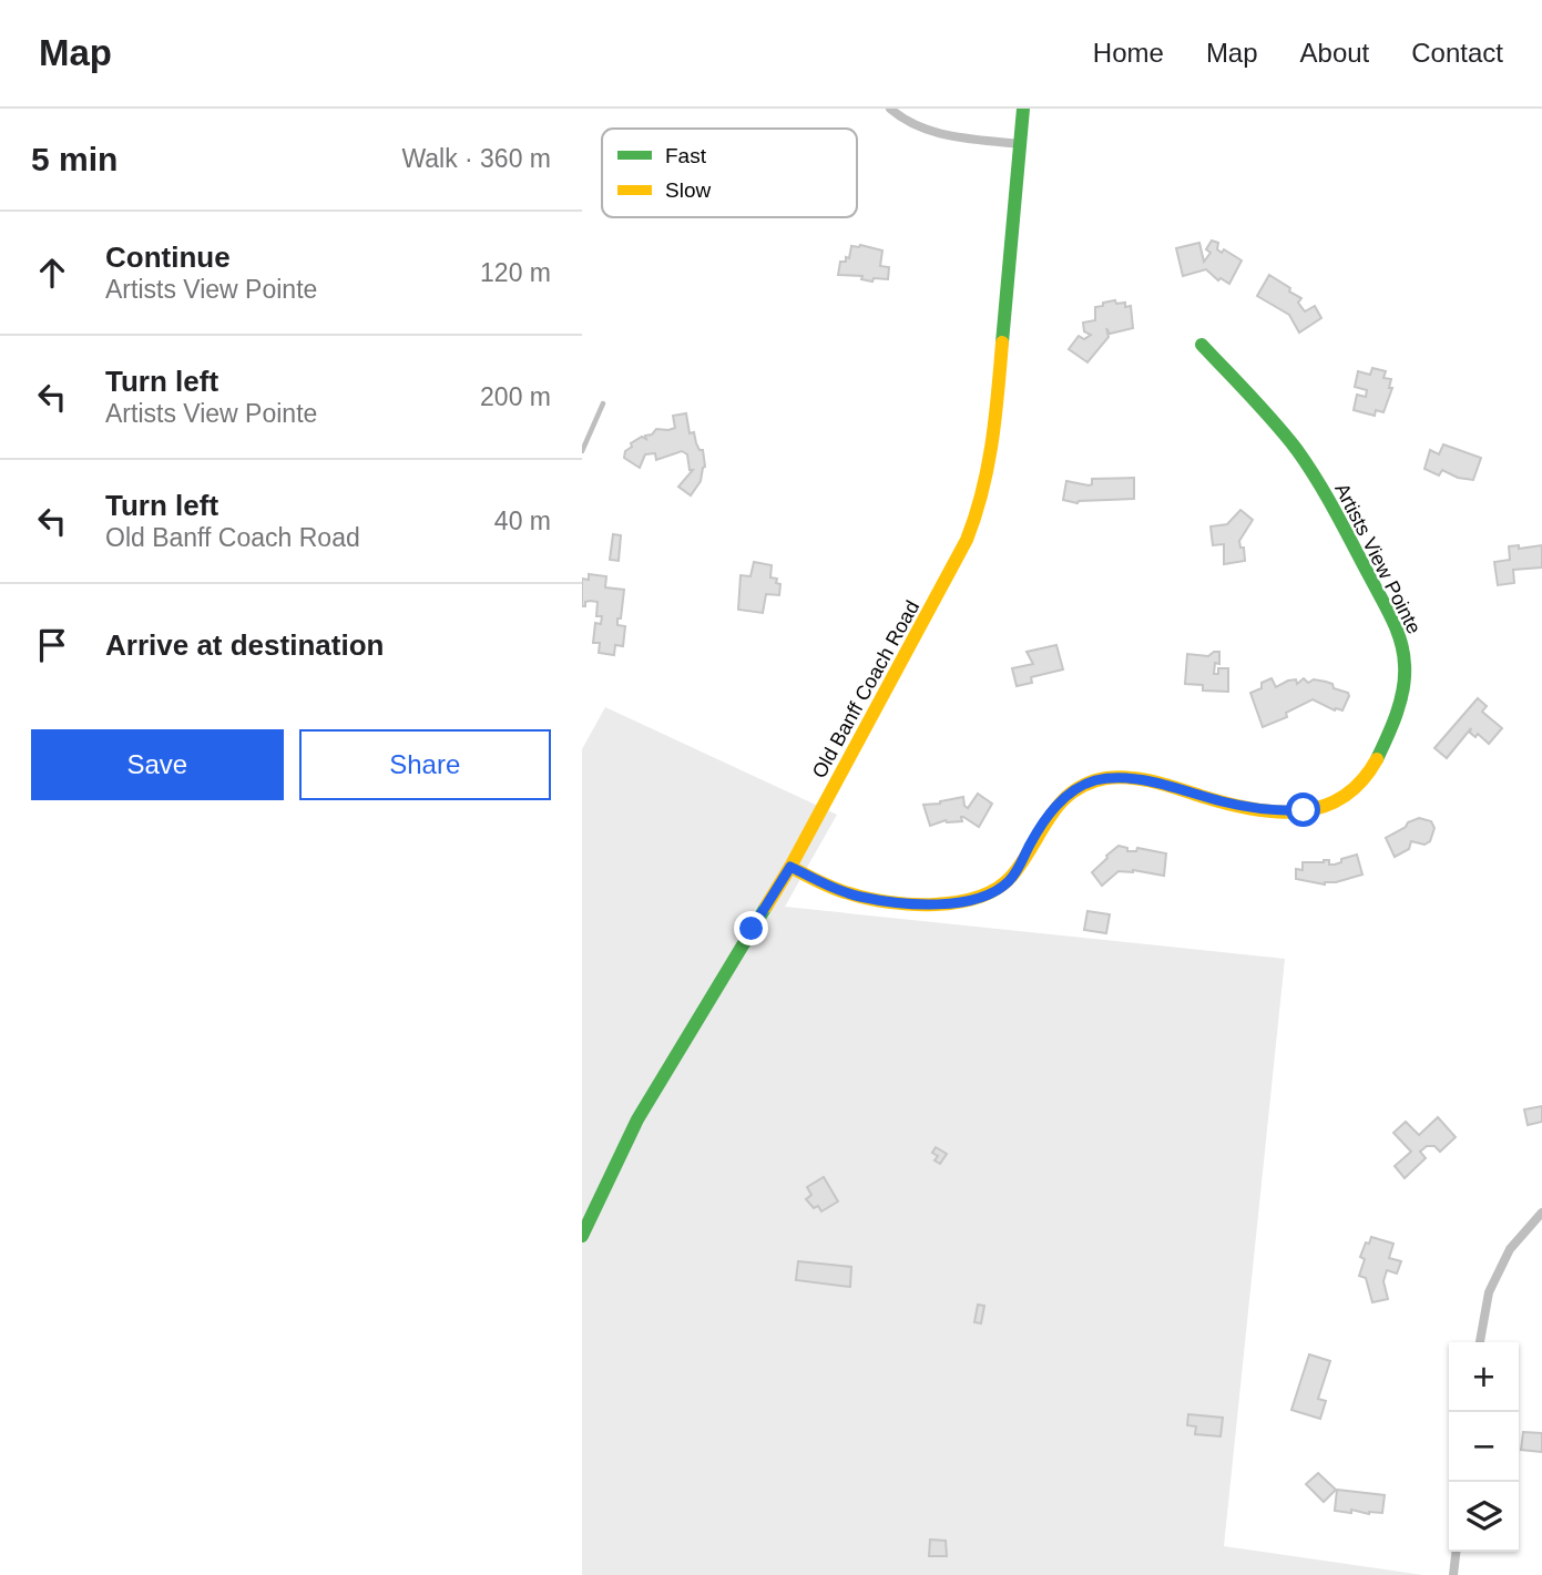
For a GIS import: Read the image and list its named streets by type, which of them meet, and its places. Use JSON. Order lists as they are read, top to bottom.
{
  "streets": {
    "main road": ["Artists View Pointe", "Old Banff Coach Road"]
  },
  "crossings": [
    ["Artists View Pointe", "Old Banff Coach Road"]
  ],
  "legend": ["Fast", "Slow"],
  "page": {
    "header": "Map",
    "nav": [
      "Home",
      "Map",
      "About",
      "Contact"
    ],
    "heading": ["5 min", "Walk · 360 m"],
    "list": [
      ["Continue", "Artists View Pointe", "120 m"],
      ["Turn left", "Artists View Pointe", "200 m"],
      ["Turn left", "Old Banff Coach Road", "40 m"],
      "Arrive at destination"
    ],
    "buttons": ["Save", "Share"],
    "map_buttons": ["+", "−"]
  }
}
